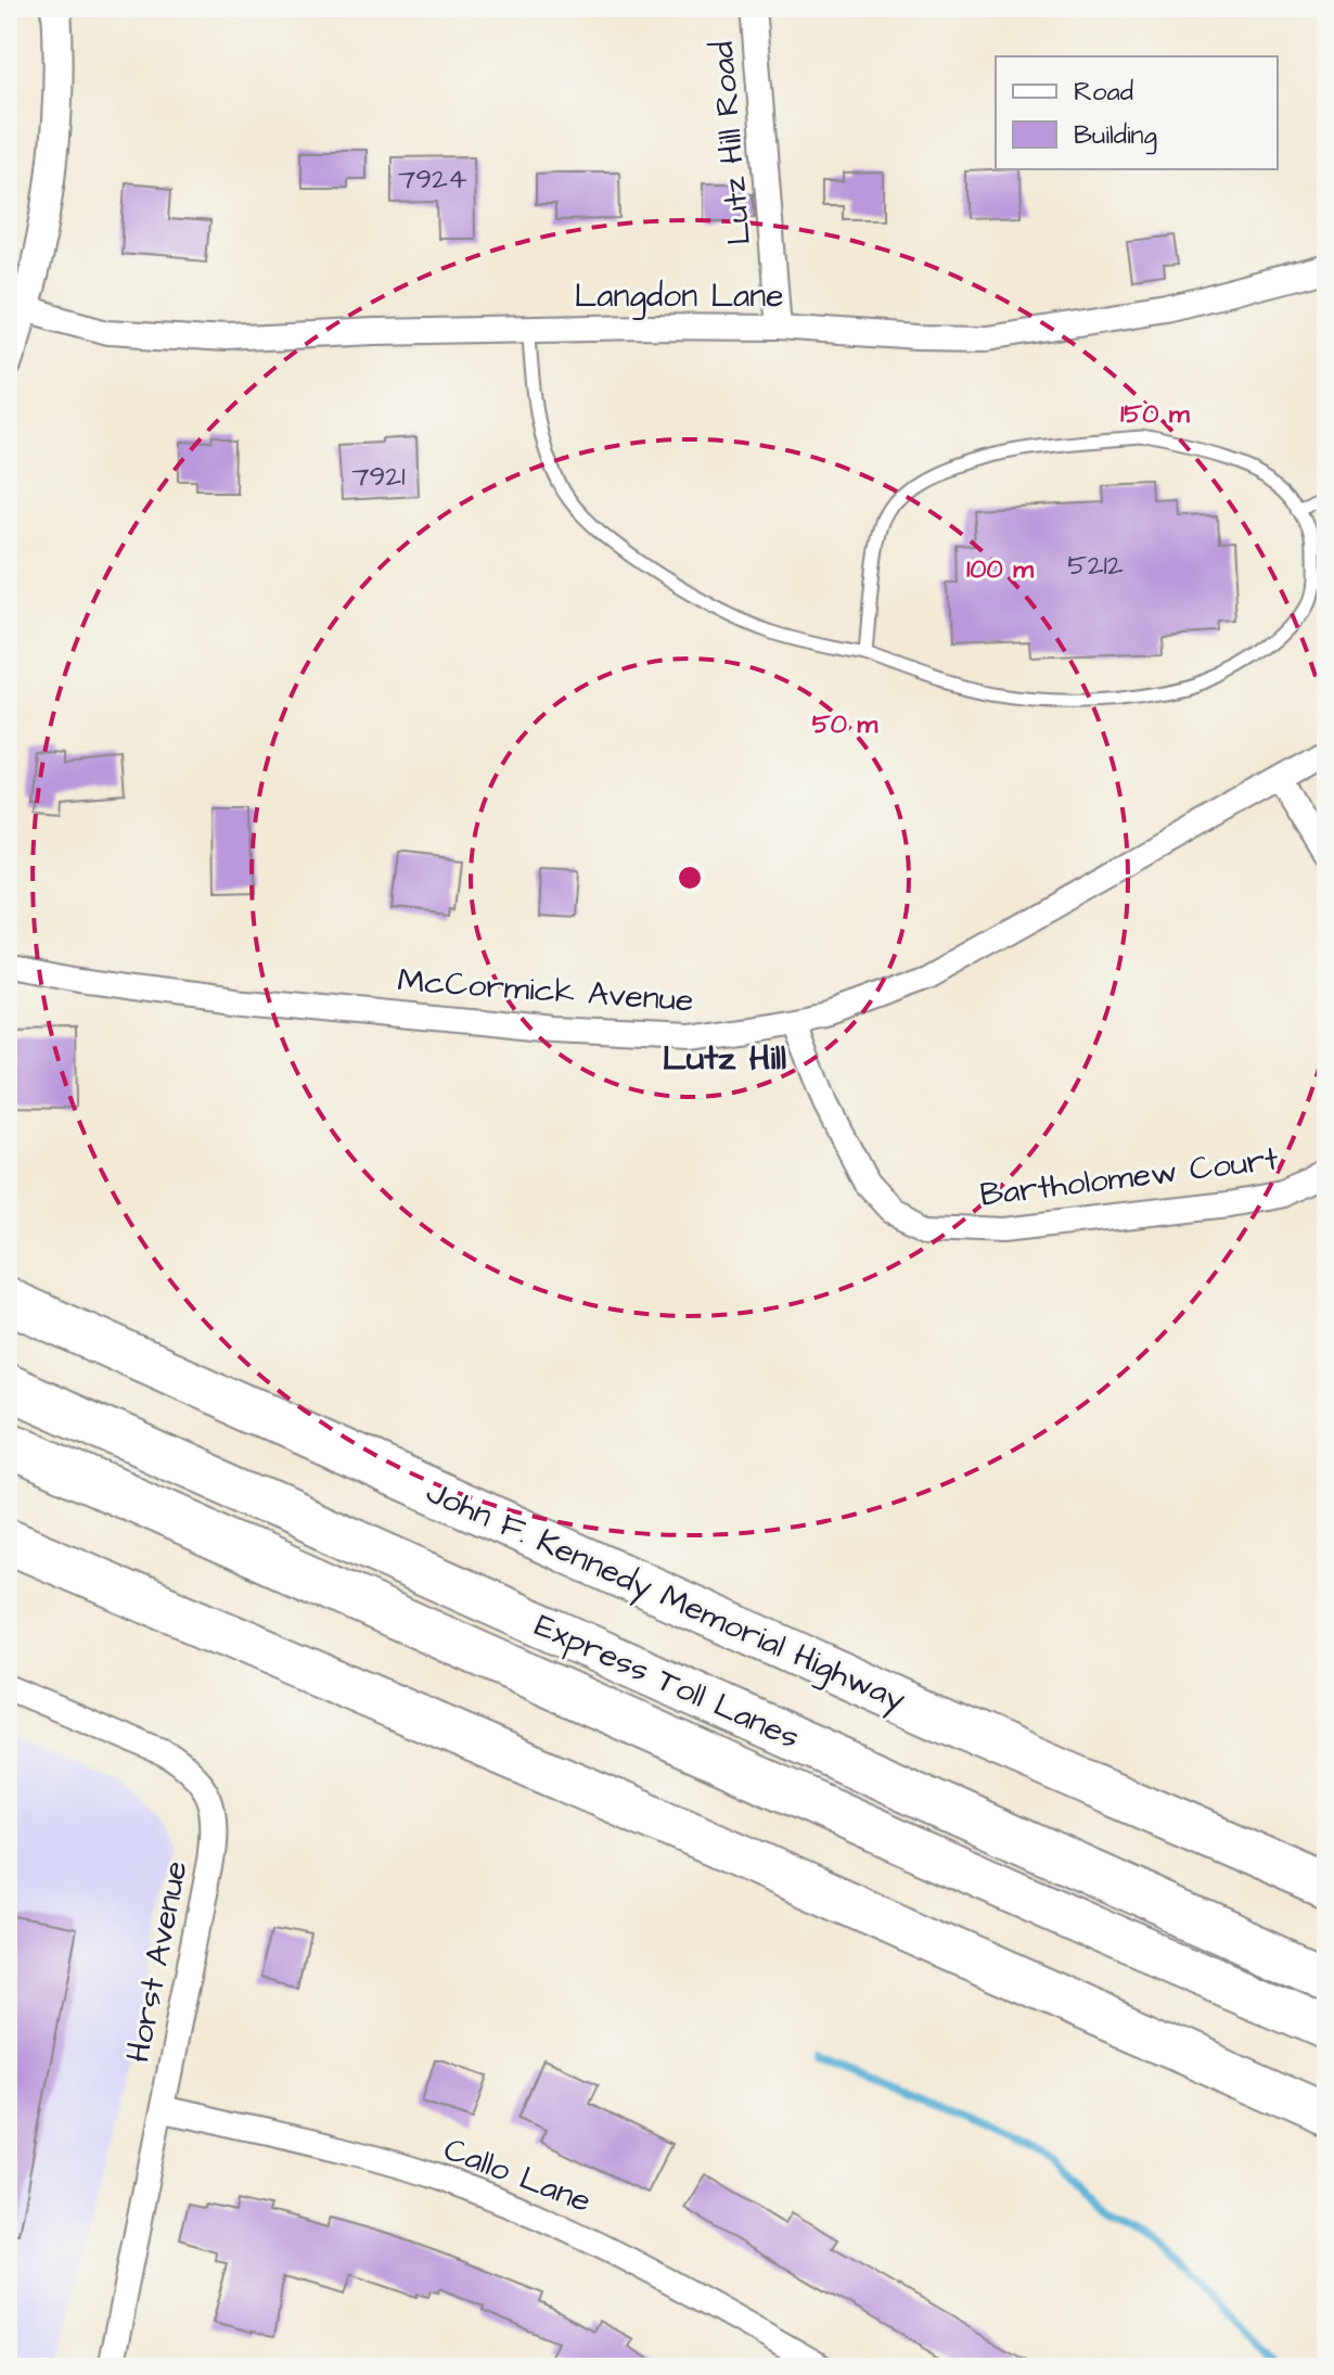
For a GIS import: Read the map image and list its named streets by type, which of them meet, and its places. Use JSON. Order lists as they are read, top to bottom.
{
  "streets": {
    "highway": ["John F. Kennedy Memorial Highway", "Express Toll Lanes"],
    "street": [
      "Lutz Hill Road",
      "Langdon Lane",
      "McCormick Avenue",
      "Bartholomew Court",
      "Horst Avenue",
      "Callo Lane"
    ]
  },
  "crossings": [
    ["Lutz Hill Road", "Langdon Lane"],
    ["McCormick Avenue", "Bartholomew Court"],
    ["Horst Avenue", "Callo Lane"]
  ],
  "districts": ["Lutz Hill"],
  "house_numbers": ["7924", "7921", "5212"],
  "legend": ["Road", "Building"],
  "rings": ["150 m", "100 m", "50 m"]
}
